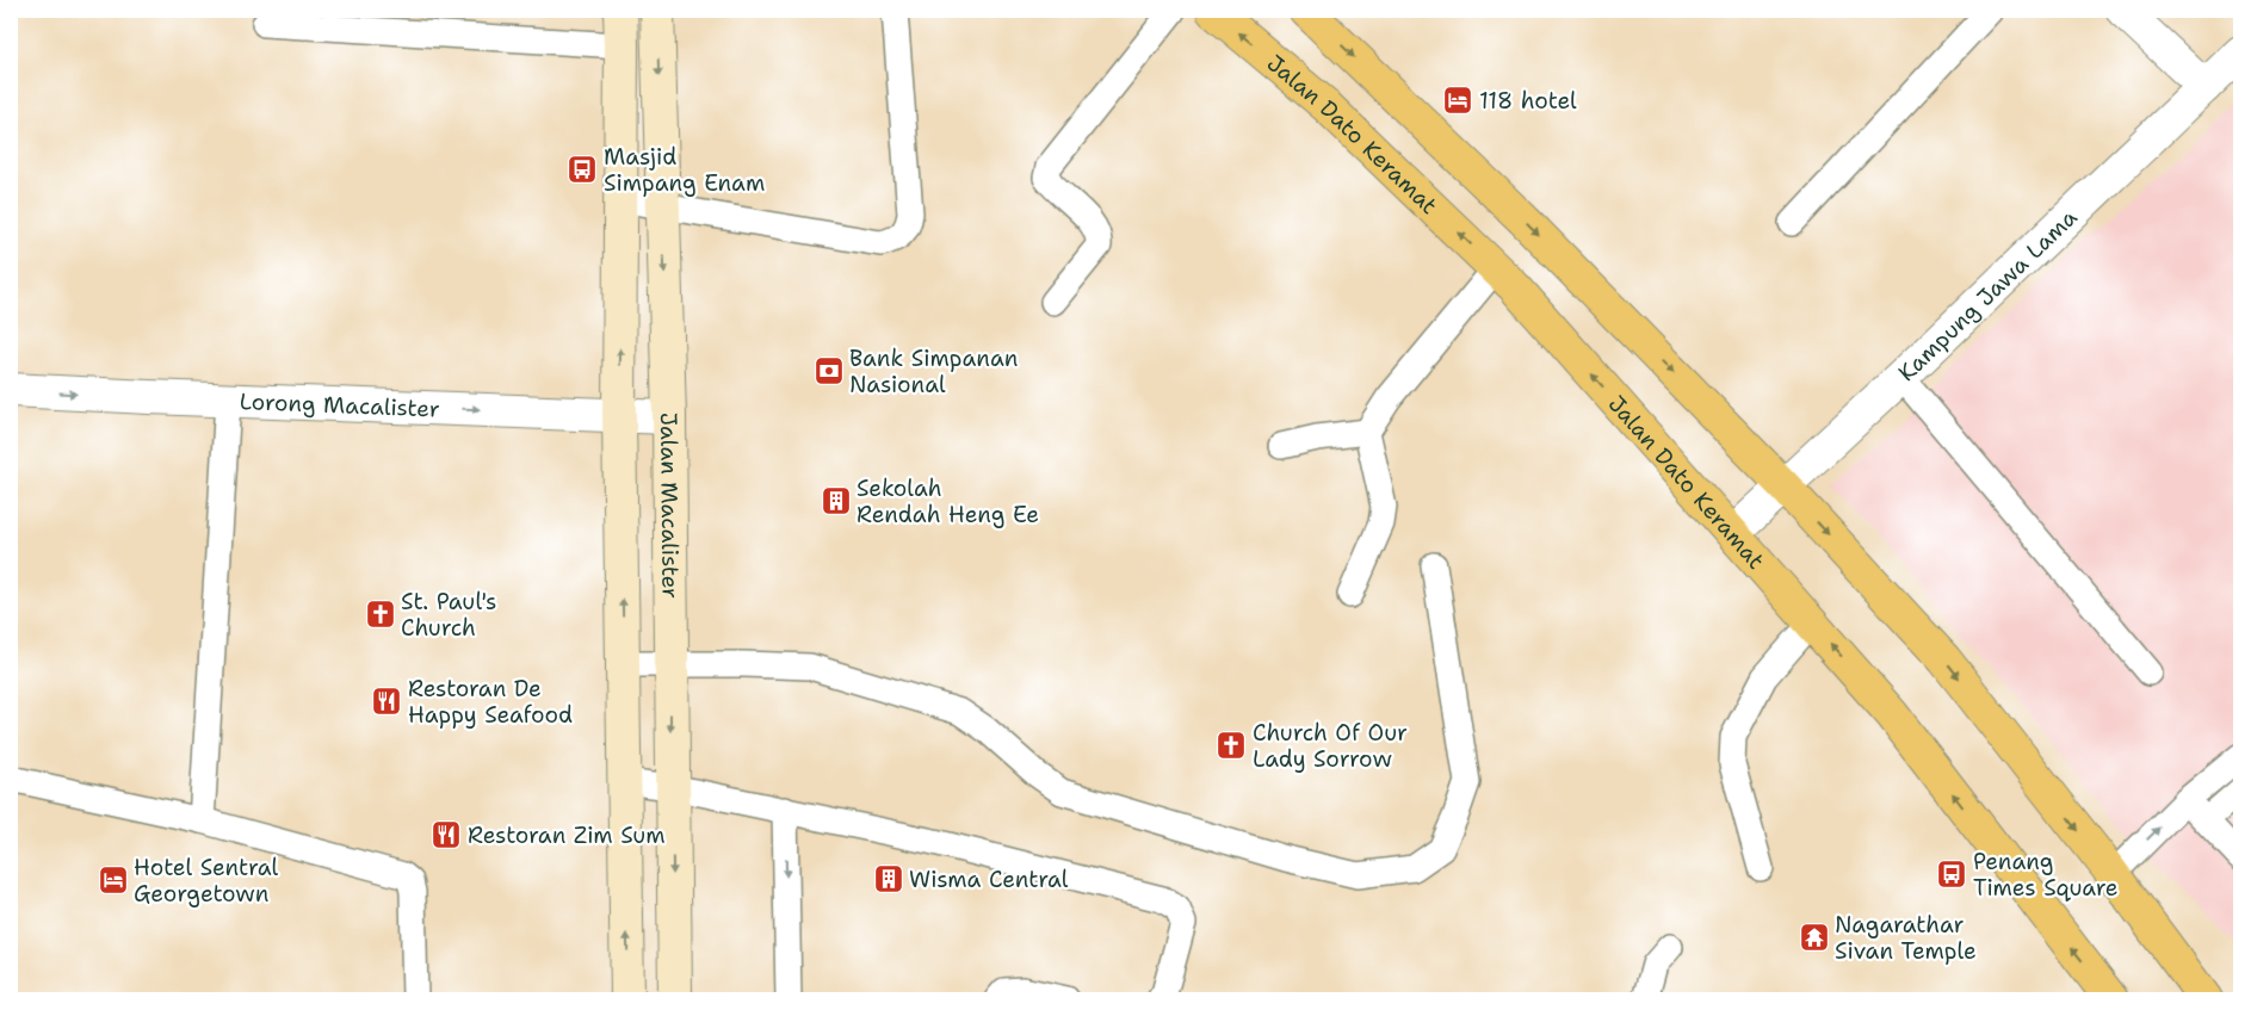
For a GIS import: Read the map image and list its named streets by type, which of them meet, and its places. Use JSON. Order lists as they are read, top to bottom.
{
  "streets": {
    "main road": ["Jalan Dato Keramat", "Jalan Macalister"],
    "street": ["Kampung Jawa Lama", "Lorong Macalister"]
  },
  "crossings": [
    ["Jalan Dato Keramat", "Kampung Jawa Lama"],
    ["Lorong Macalister", "Jalan Macalister"]
  ],
  "one_way": ["Lorong Macalister"],
  "places": {
    "hotel": ["118 hotel", "Hotel Sentral Georgetown"],
    "bus stop": ["Masjid Simpang Enam", "Penang Times Square"],
    "bank": ["Bank Simpanan Nasional"],
    "building": ["Sekolah Rendah Heng Ee", "Wisma Central"],
    "church": ["St. Paul's Church", "Church Of Our Lady Sorrow"],
    "restaurant": ["Restoran De Happy Seafood", "Restoran Zim Sum"],
    "temple": ["Nagarathar Sivan Temple"]
  }
}
